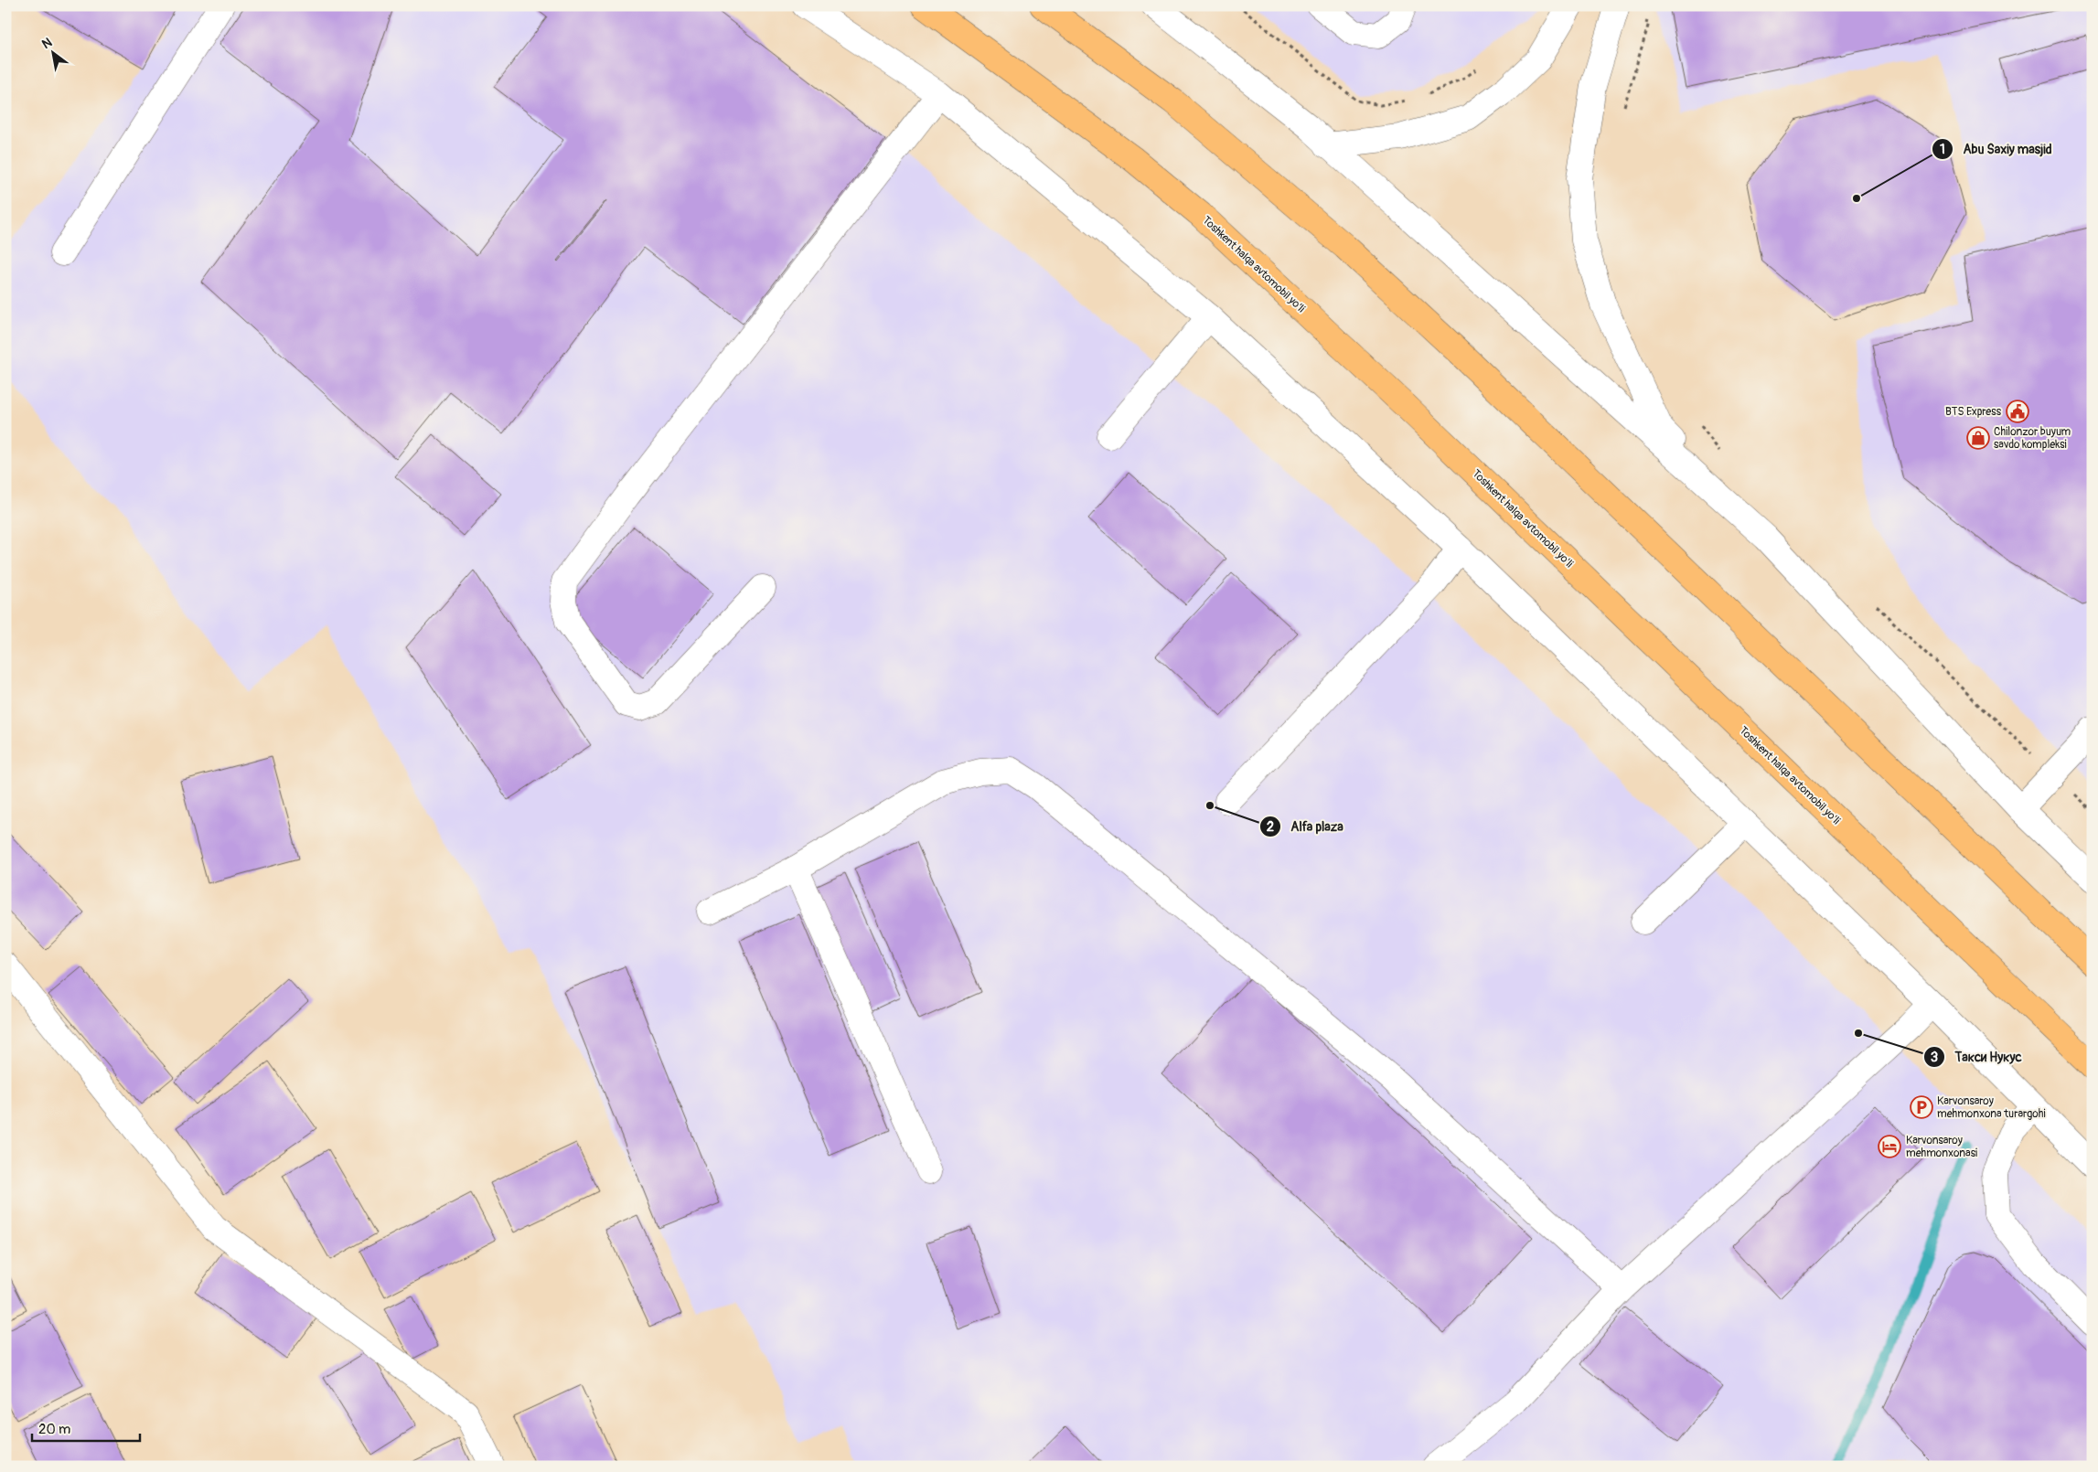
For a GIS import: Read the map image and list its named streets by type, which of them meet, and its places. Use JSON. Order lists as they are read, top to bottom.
{
  "streets": {
    "highway": ["Toshkent halqa avtomobil yo'li"]
  },
  "places": {
    "other": ["Abu Saxiy masjid", "Alfa plaza", "Такси Нукус"],
    "public building": ["BTS Express"],
    "shop": ["Chilonzor buyum savdo kompleksi"],
    "parking": ["Karvonsaroy mehmonxona turargohi"],
    "hotel": ["Karvonsaroy mehmonxonasi"]
  },
  "scale_bar": "20 m",
  "north": "top left"
}
